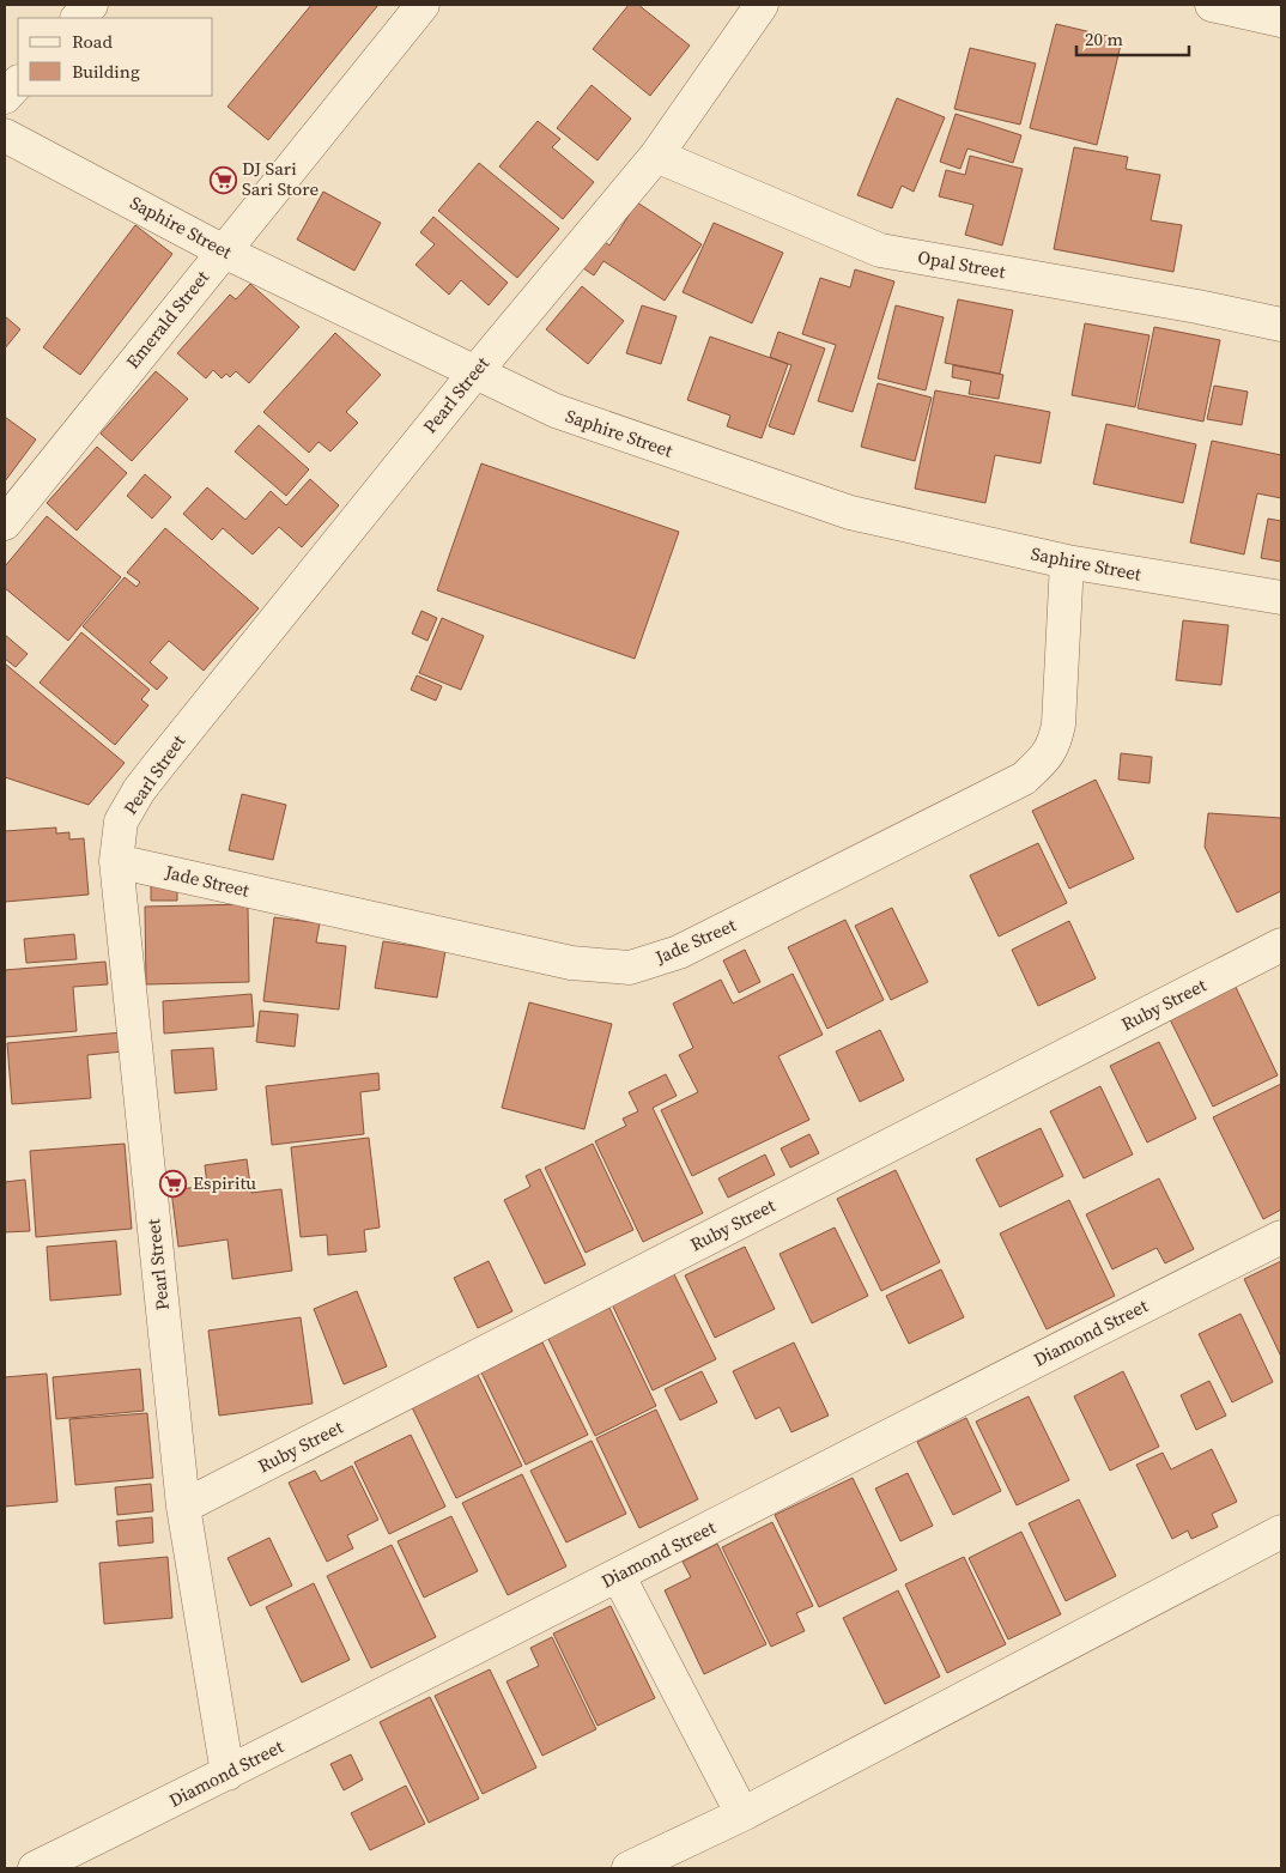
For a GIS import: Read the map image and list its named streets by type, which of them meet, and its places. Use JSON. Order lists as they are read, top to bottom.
{
  "streets": {
    "street": [
      "Saphire Street",
      "Opal Street",
      "Emerald Street",
      "Pearl Street",
      "Jade Street",
      "Ruby Street",
      "Diamond Street"
    ]
  },
  "crossings": [
    ["Saphire Street", "Emerald Street"],
    ["Saphire Street", "Pearl Street"],
    ["Saphire Street", "Jade Street"],
    ["Opal Street", "Pearl Street"],
    ["Pearl Street", "Jade Street"],
    ["Pearl Street", "Ruby Street"],
    ["Pearl Street", "Diamond Street"]
  ],
  "places": {
    "supermarket": ["DJ Sari Sari Store", "Espiritu"]
  },
  "legend": ["Road", "Building"],
  "scale_bar": "20 m"
}
